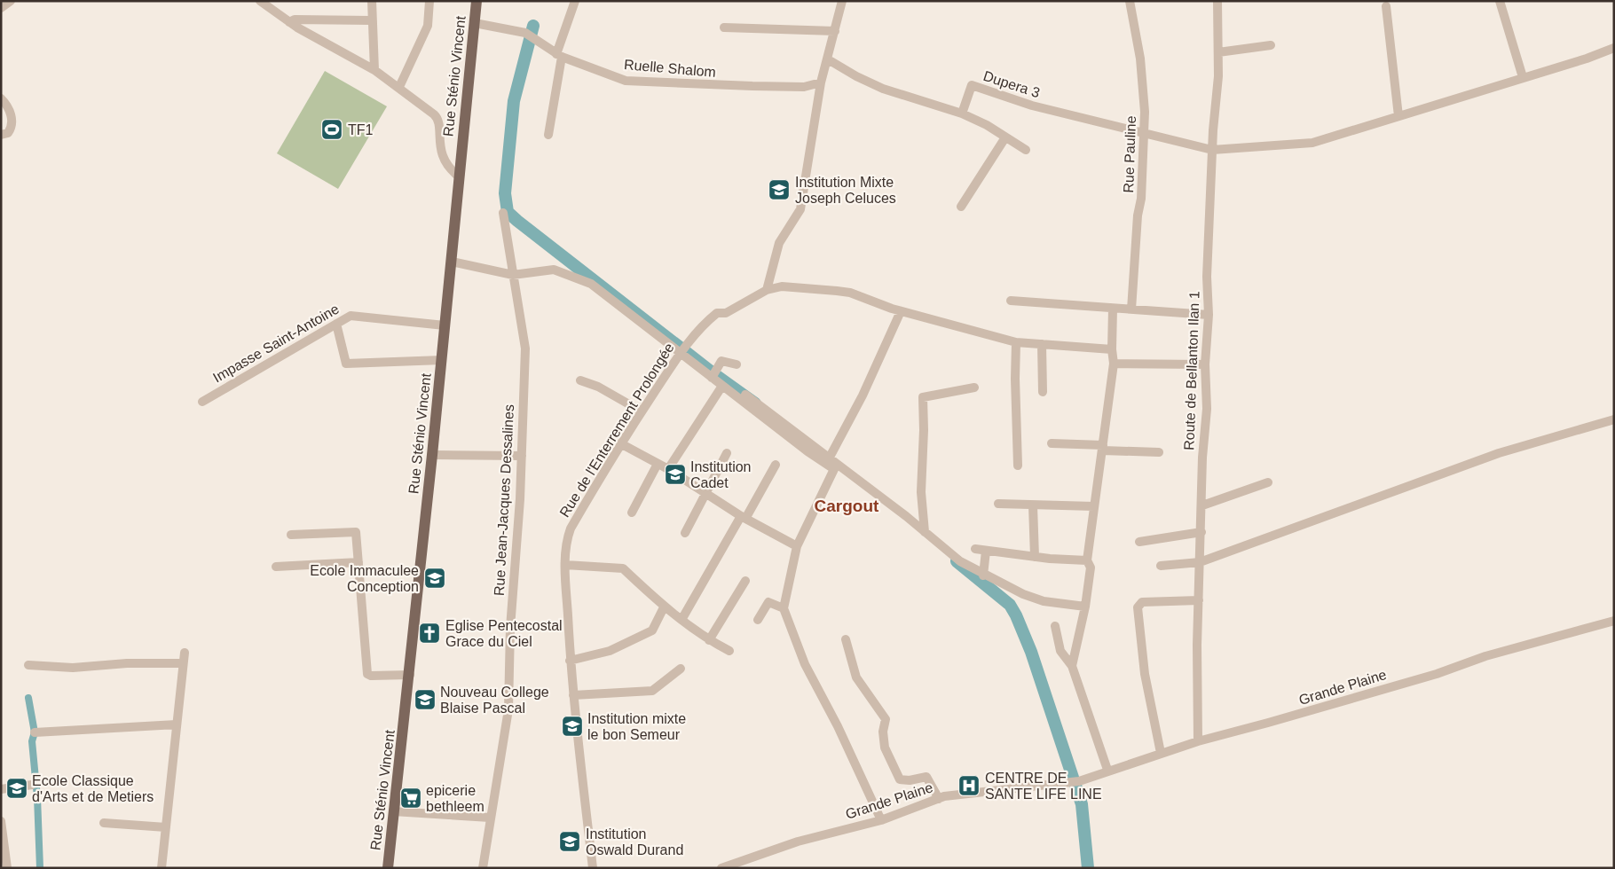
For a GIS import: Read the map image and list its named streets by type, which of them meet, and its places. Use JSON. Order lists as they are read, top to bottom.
{
  "streets": {
    "main road": ["Rue Sténio Vincent"],
    "street": [
      "Ruelle Shalom",
      "Dupera 3",
      "Rue Pauline",
      "Impasse Saint-Antoine",
      "Route de Bellanton Ilan 1",
      "Rue de l'Enterrement Prolongée",
      "Rue Jean-Jacques Dessalines",
      "Grande Plaine"
    ]
  },
  "crossings": [
    ["Ruelle Shalom", "Rue Sténio Vincent"],
    ["Rue Sténio Vincent", "Impasse Saint-Antoine"],
    ["Dupera 3", "Rue Pauline"],
    ["Dupera 3", "Route de Bellanton Ilan 1"],
    ["Route de Bellanton Ilan 1", "Grande Plaine"]
  ],
  "districts": ["Cargout"],
  "places": {
    "sports": ["TF1"],
    "school or university": [
      "Institution Mixte Joseph Celuces",
      "Institution Cadet",
      "Ecole Immaculee Conception",
      "Nouveau College Blaise Pascal",
      "Institution mixte le bon Semeur",
      "Ecole Classique d'Arts et de Metiers",
      "Institution Oswald Durand"
    ],
    "church": ["Eglise Pentecostal Grace du Ciel"],
    "hospital": ["CENTRE DE SANTE LIFE LINE"],
    "supermarket": ["epicerie bethleem"]
  }
}
